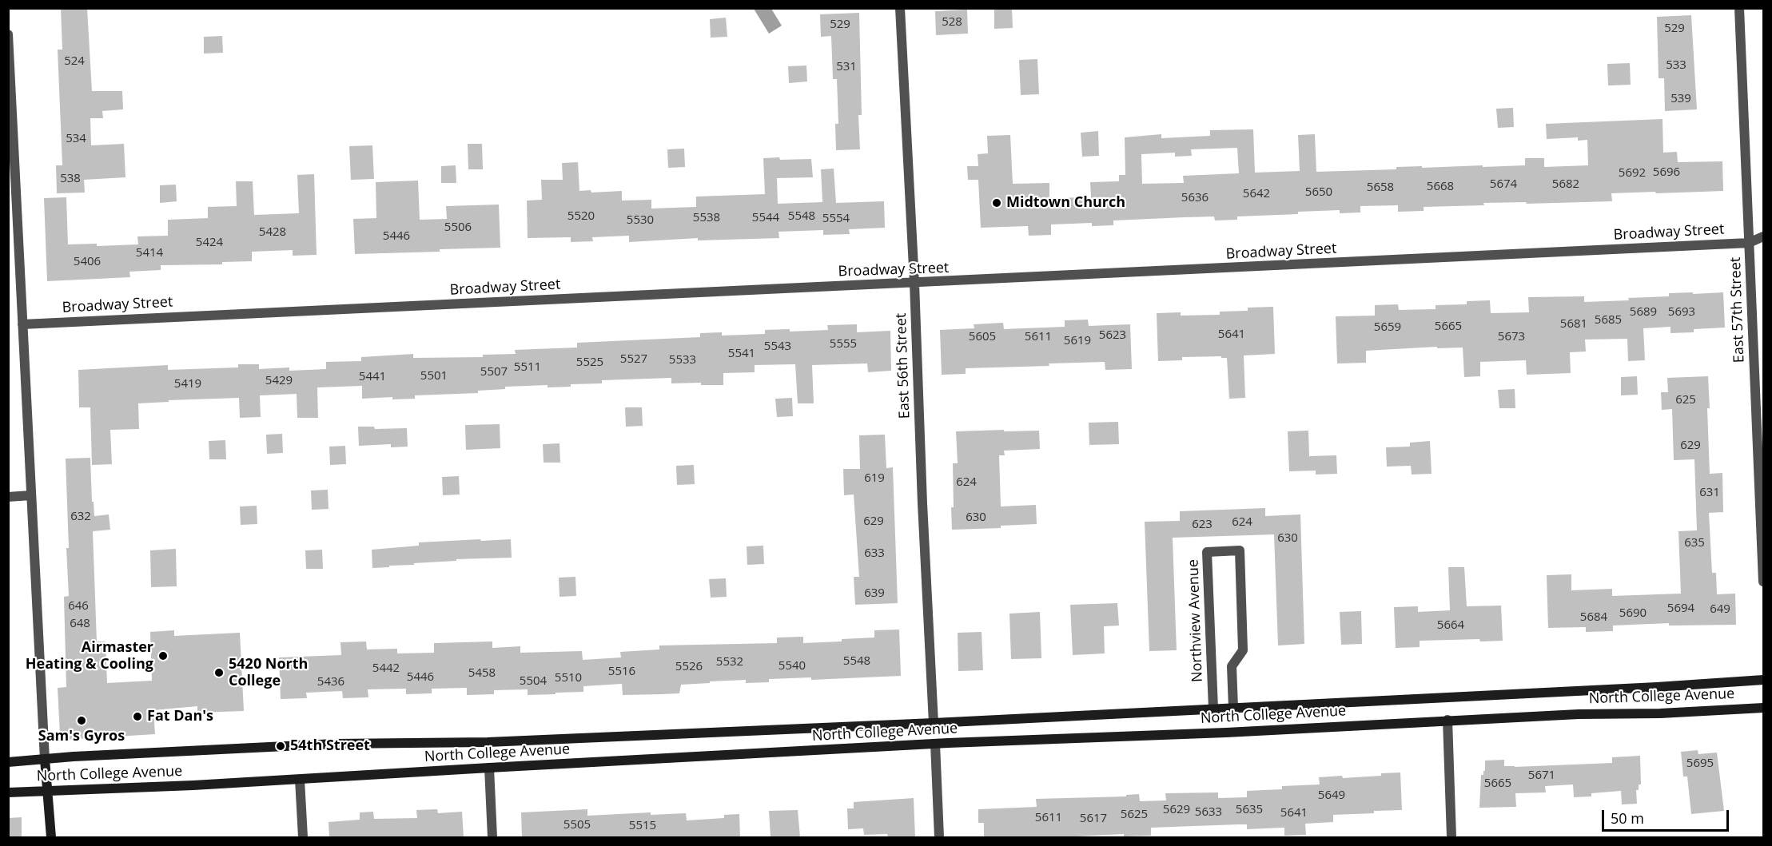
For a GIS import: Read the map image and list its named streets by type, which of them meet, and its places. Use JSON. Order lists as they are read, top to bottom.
{
  "streets": {
    "main road": ["North College Avenue"],
    "street": [
      "Broadway Street",
      "East 57th Street",
      "East 56th Street",
      "Northview Avenue"
    ]
  },
  "crossings": [
    ["Broadway Street", "East 57th Street"],
    ["Broadway Street", "East 56th Street"],
    ["East 56th Street", "North College Avenue"],
    ["Northview Avenue", "North College Avenue"]
  ],
  "places": [
    "Midtown Church",
    "Airmaster Heating & Cooling",
    "5420 North College",
    "Fat Dan's",
    "Sam's Gyros",
    "54th Street"
  ],
  "house_numbers": [
    "528",
    "529",
    "529",
    "524",
    "533",
    "531",
    "539",
    "534",
    "5696",
    "5692",
    "538",
    "5674",
    "5682",
    "5668",
    "5658",
    "5650",
    "5642",
    "5636",
    "5520",
    "5548",
    "5538",
    "5544",
    "5554",
    "5530",
    "5506",
    "5428",
    "5446",
    "5424",
    "5414",
    "5406",
    "5689",
    "5693",
    "5685",
    "5681",
    "5665",
    "5659",
    "5641",
    "5623",
    "5605",
    "5611",
    "5673",
    "5619",
    "5555",
    "5543",
    "5541",
    "5527",
    "5533",
    "5525",
    "5511",
    "5507",
    "5501",
    "5441",
    "5429",
    "5419",
    "625",
    "629",
    "619",
    "624",
    "631",
    "632",
    "630",
    "629",
    "624",
    "623",
    "630",
    "635",
    "633",
    "639",
    "646",
    "5694",
    "649",
    "5690",
    "5684",
    "648",
    "5664",
    "5548",
    "5532",
    "5540",
    "5526",
    "5442",
    "5516",
    "5458",
    "5446",
    "5510",
    "5504",
    "5436",
    "5695",
    "5671",
    "5665",
    "5649",
    "5629",
    "5635",
    "5633",
    "5641",
    "5625",
    "5611",
    "5617",
    "5505",
    "5515"
  ],
  "scale_bar": "50 m"
}
